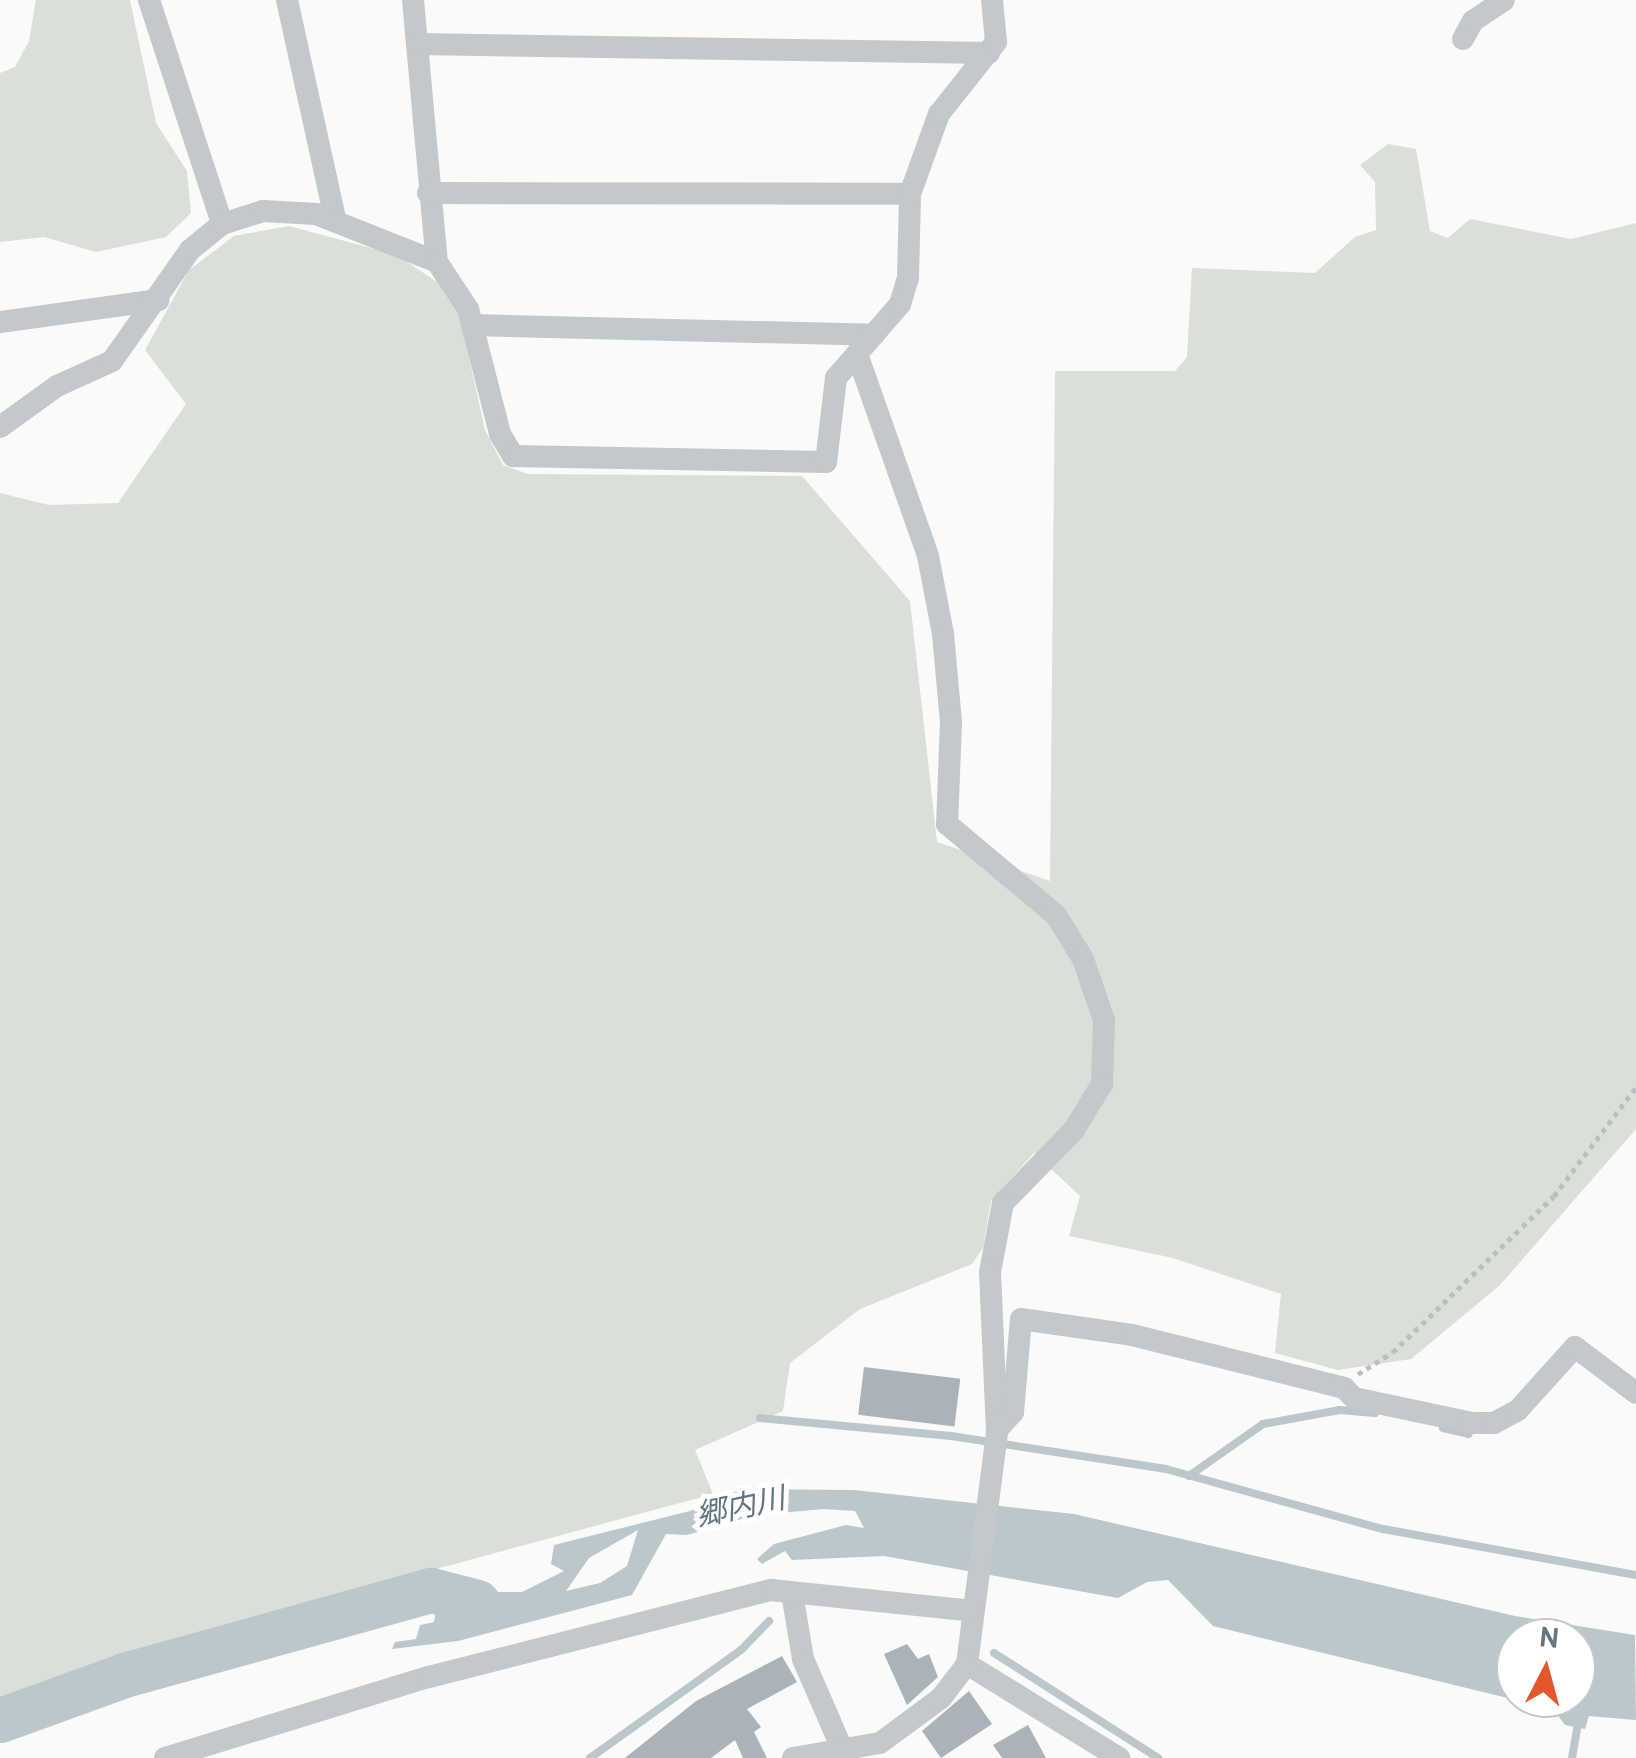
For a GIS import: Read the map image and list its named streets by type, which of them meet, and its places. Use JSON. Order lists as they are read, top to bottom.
{
  "water": ["郷内川"],
  "north": "top"
}
